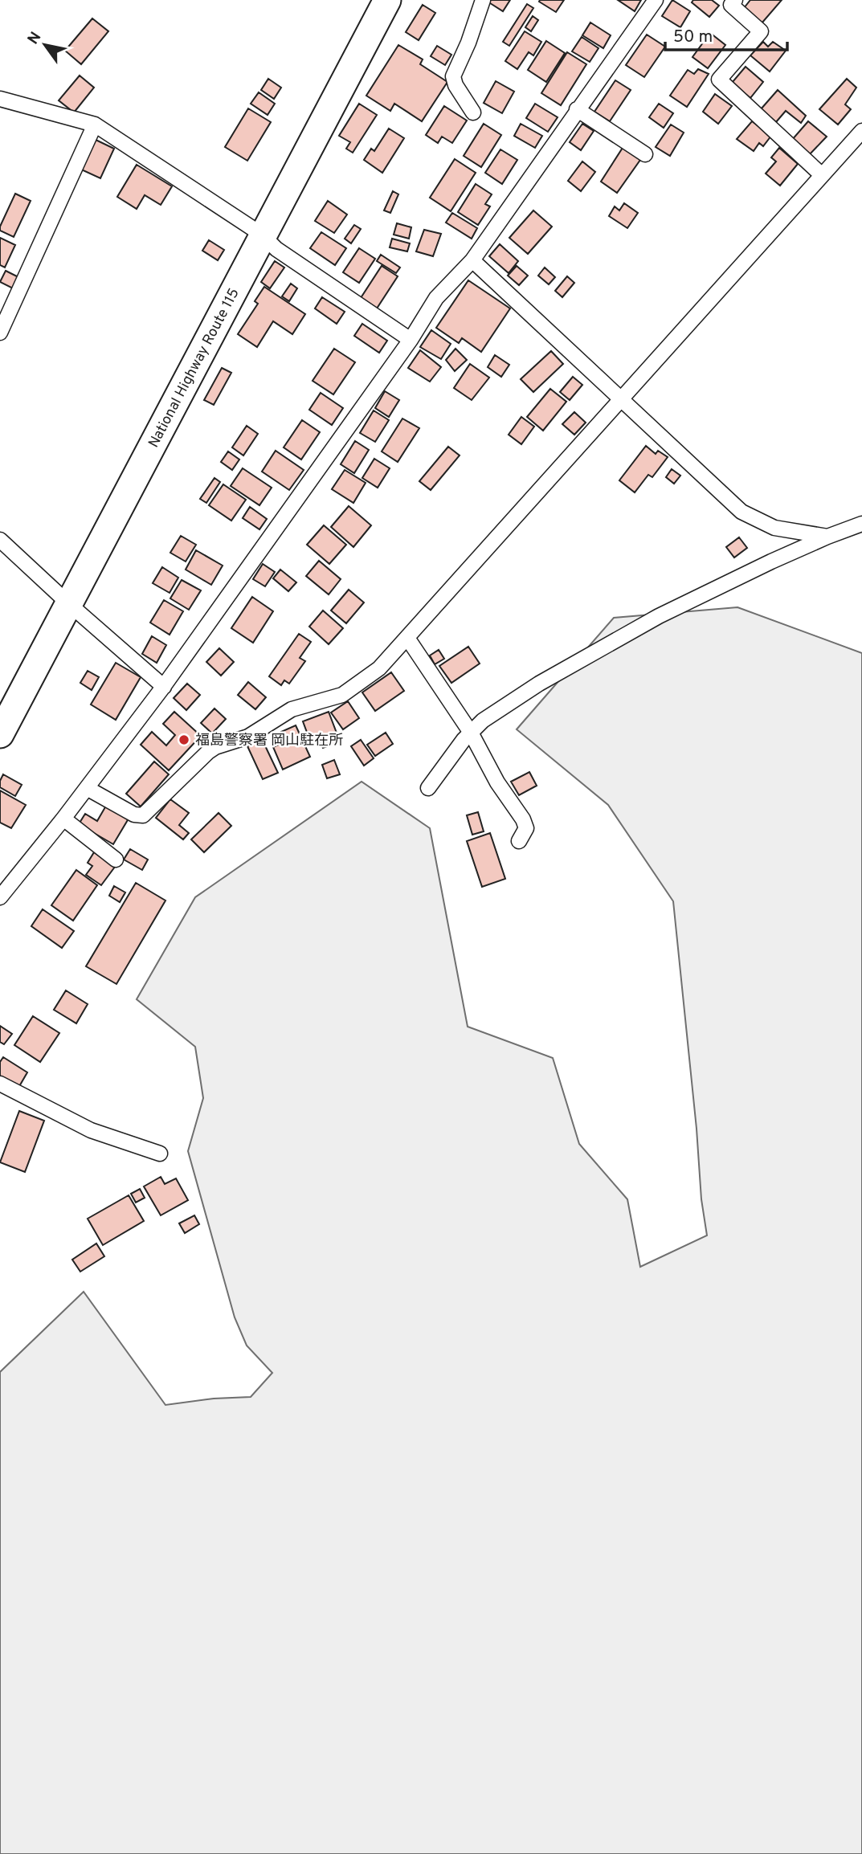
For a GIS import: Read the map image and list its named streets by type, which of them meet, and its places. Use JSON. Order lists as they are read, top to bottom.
{
  "streets": {
    "highway": ["National Highway Route 115"]
  },
  "places": ["福島警察署 岡山駐在所"],
  "scale_bar": "50 m",
  "north": "top left"
}
